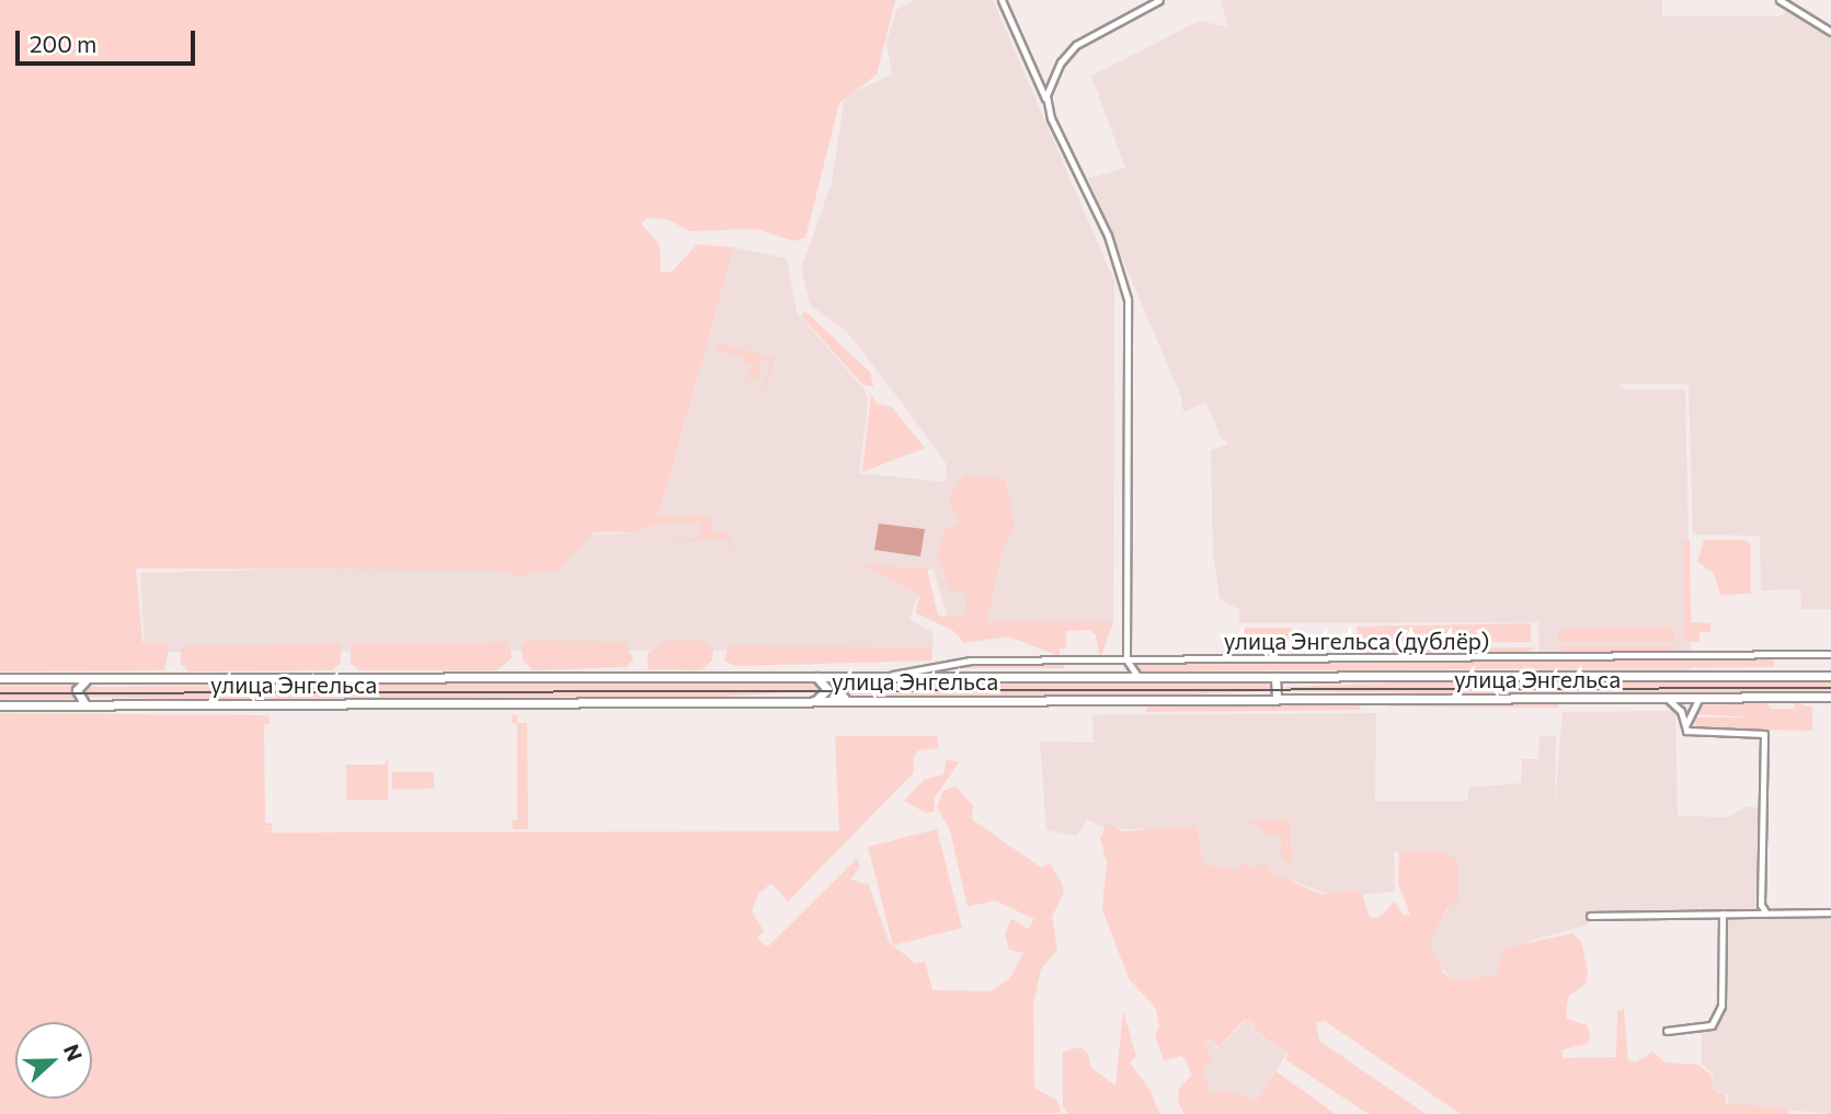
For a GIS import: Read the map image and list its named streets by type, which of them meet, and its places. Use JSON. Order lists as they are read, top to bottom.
{
  "streets": {
    "main road": ["улица Энгельса"],
    "street": ["улица Энгельса (дублёр)"]
  },
  "crossings": [
    ["улица Энгельса (дублёр)", "улица Энгельса"]
  ],
  "scale_bar": "200 m",
  "north": "right"
}
